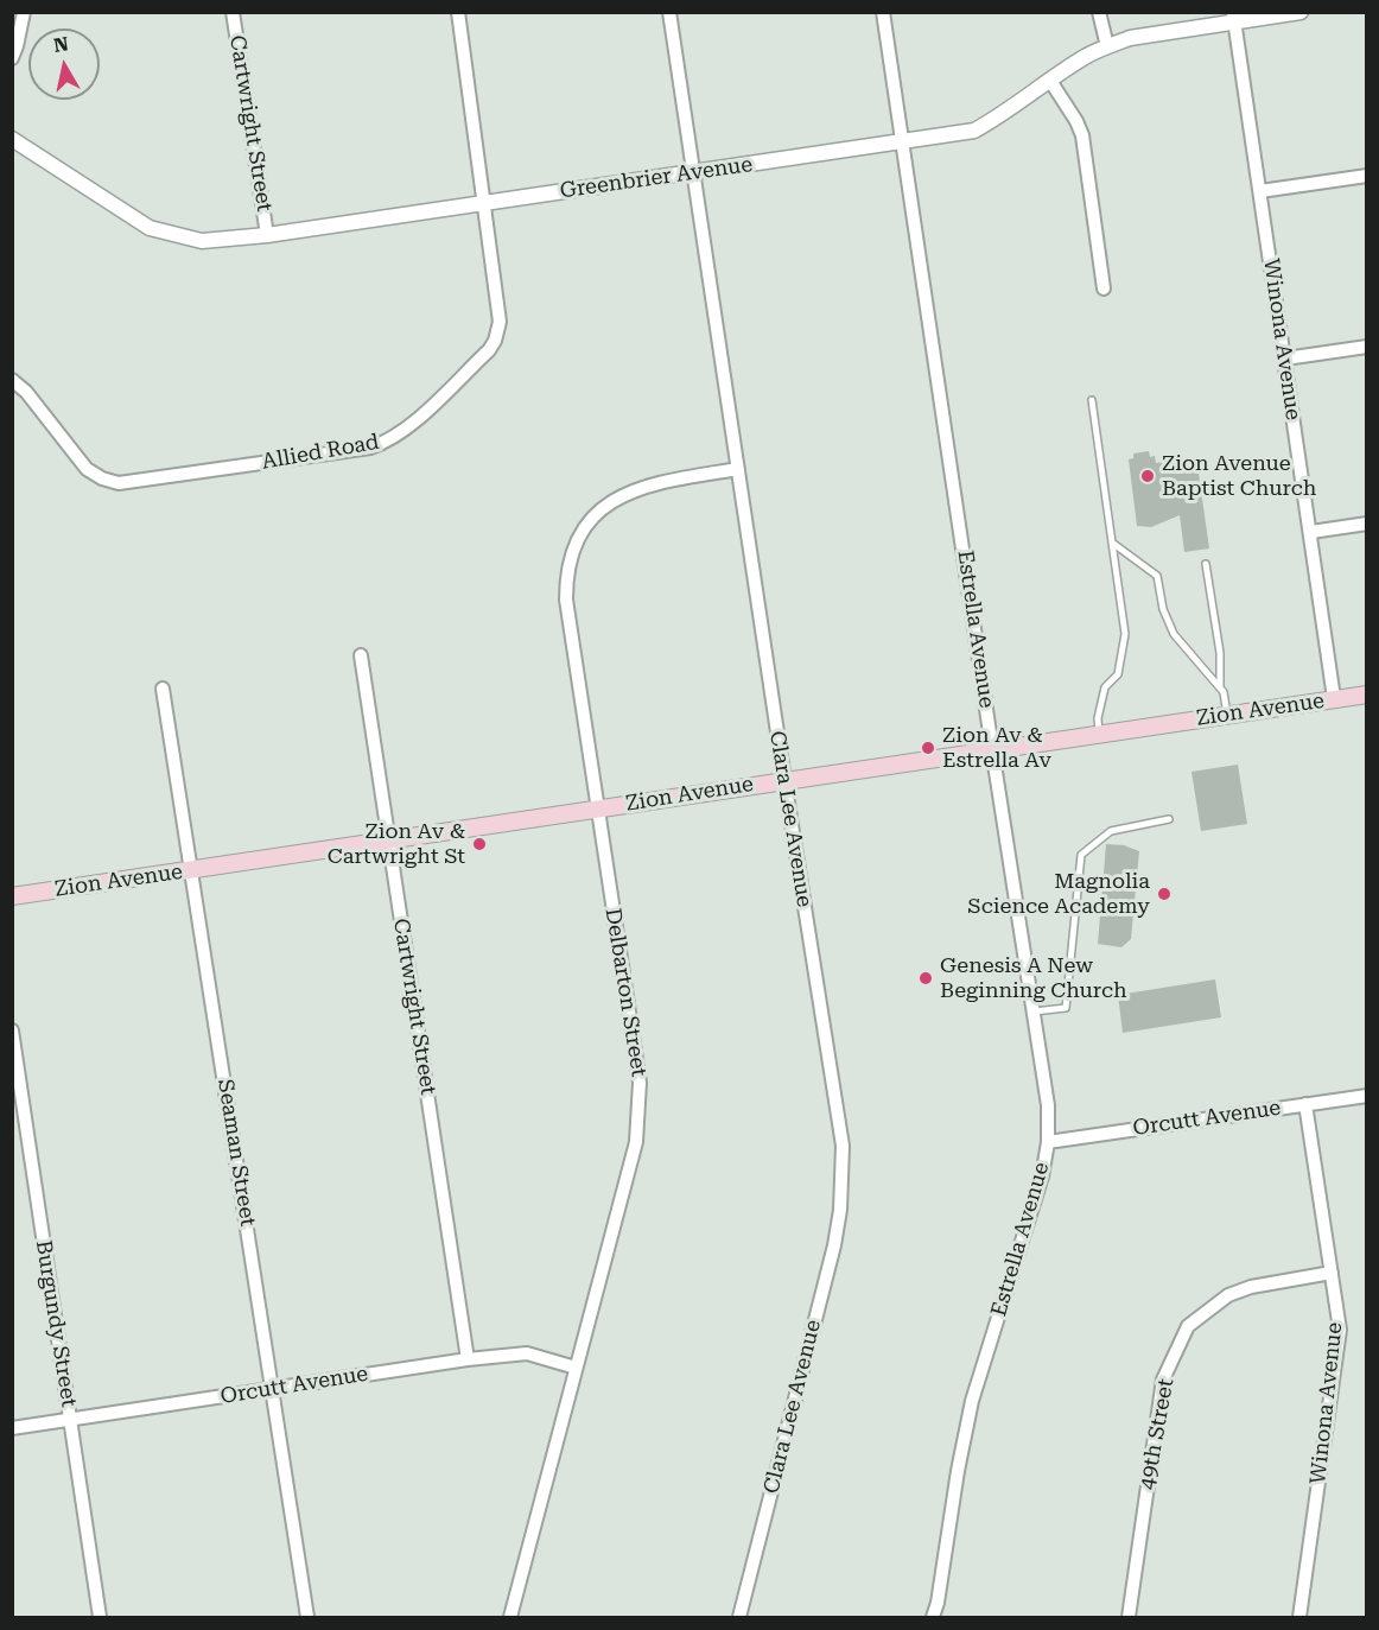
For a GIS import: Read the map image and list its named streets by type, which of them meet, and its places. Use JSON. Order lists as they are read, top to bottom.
{
  "streets": {
    "main road": ["Zion Avenue"],
    "street": [
      "Cartwright Street",
      "Greenbrier Avenue",
      "Winona Avenue",
      "Allied Road",
      "Estrella Avenue",
      "Clara Lee Avenue",
      "Delbarton Street",
      "Orcutt Avenue",
      "Seaman Street",
      "Burgundy Street",
      "49th Street"
    ]
  },
  "crossings": [
    ["Cartwright Street", "Greenbrier Avenue"],
    ["Cartwright Street", "Zion Avenue"],
    ["Cartwright Street", "Orcutt Avenue"],
    ["Greenbrier Avenue", "Winona Avenue"],
    ["Greenbrier Avenue", "Allied Road"],
    ["Greenbrier Avenue", "Estrella Avenue"],
    ["Greenbrier Avenue", "Clara Lee Avenue"],
    ["Winona Avenue", "Zion Avenue"],
    ["Winona Avenue", "Orcutt Avenue"],
    ["Winona Avenue", "49th Street"],
    ["Estrella Avenue", "Zion Avenue"],
    ["Estrella Avenue", "Orcutt Avenue"],
    ["Zion Avenue", "Clara Lee Avenue"],
    ["Zion Avenue", "Delbarton Street"],
    ["Zion Avenue", "Seaman Street"],
    ["Clara Lee Avenue", "Delbarton Street"],
    ["Delbarton Street", "Orcutt Avenue"],
    ["Orcutt Avenue", "Seaman Street"],
    ["Orcutt Avenue", "Burgundy Street"]
  ],
  "places": [
    "Zion Avenue Baptist Church",
    "Zion Av & Estrella Av",
    "Zion Av & Cartwright St",
    "Magnolia Science Academy",
    "Genesis A New Beginning Church"
  ],
  "north": "top"
}
